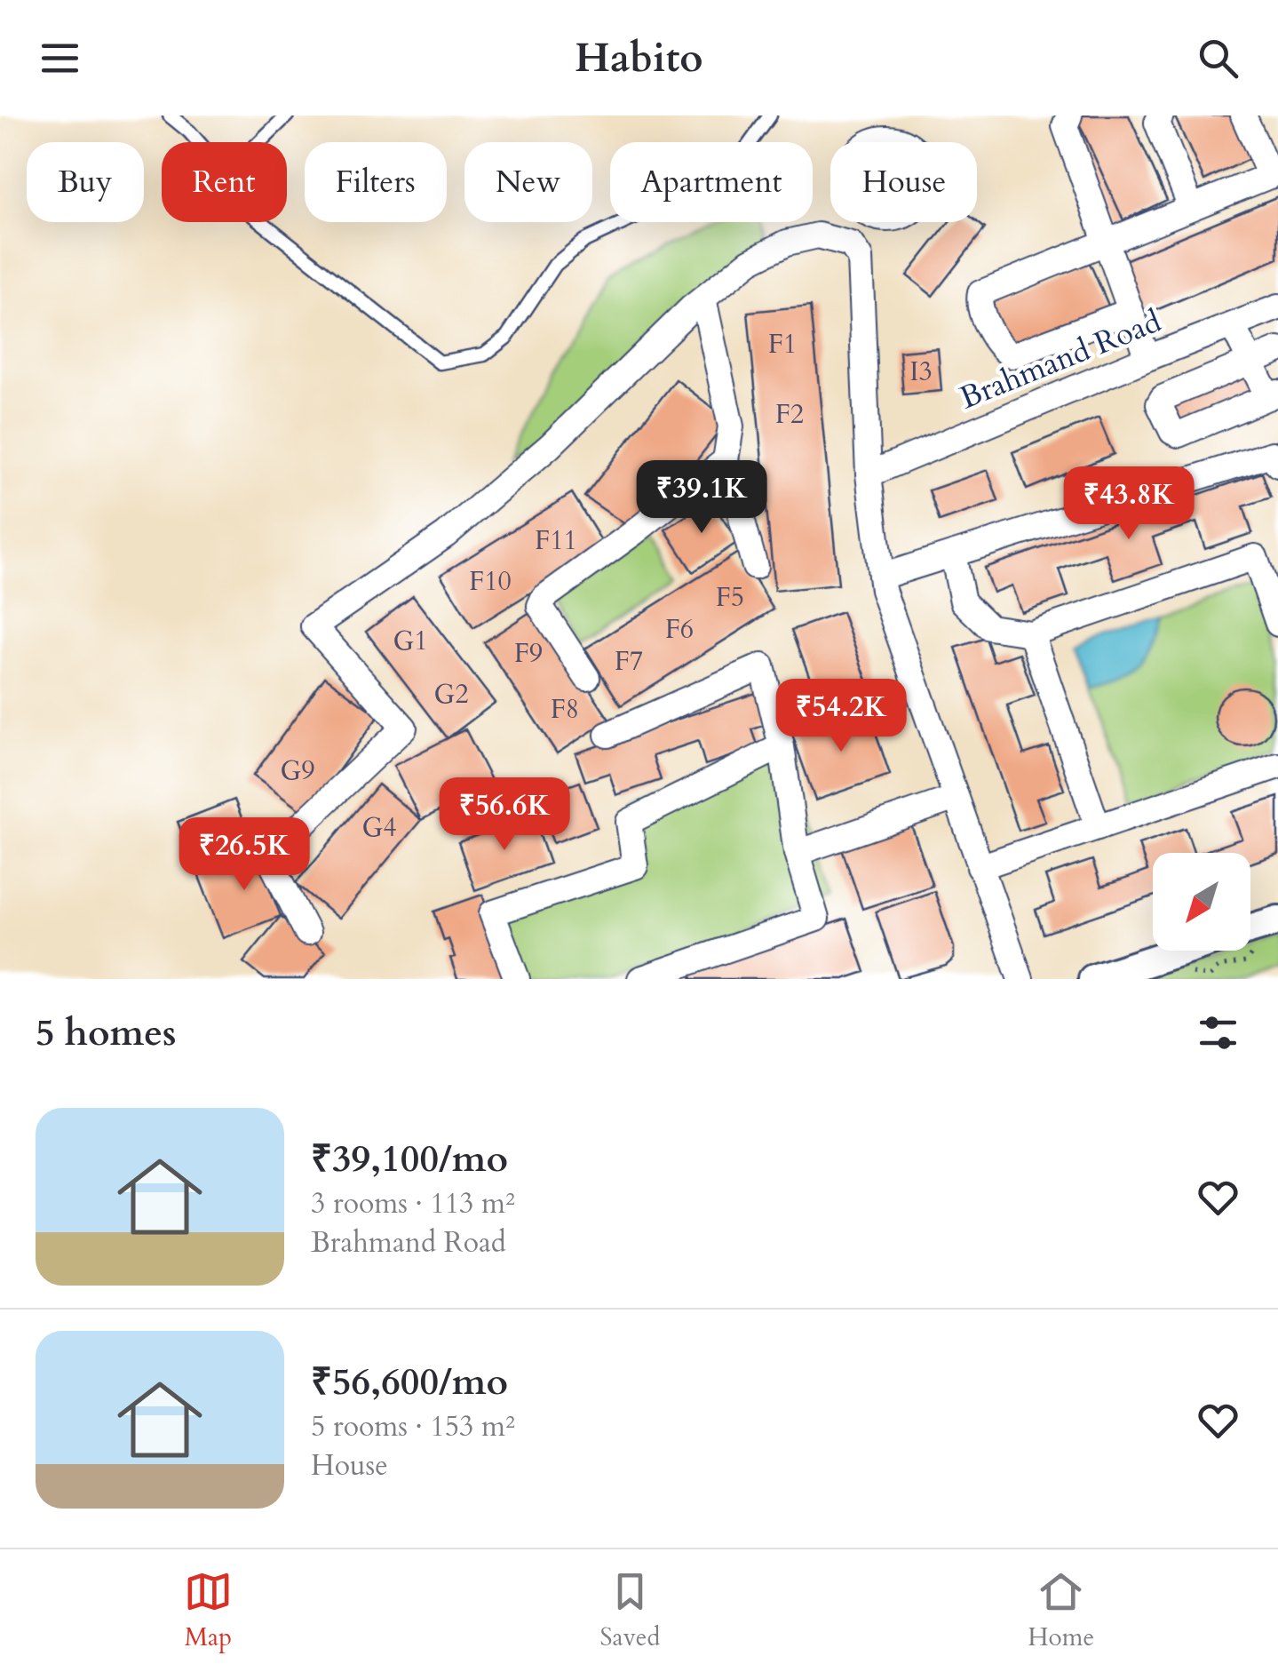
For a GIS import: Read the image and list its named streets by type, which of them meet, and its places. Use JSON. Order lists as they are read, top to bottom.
{
  "streets": {
    "street": ["Brahmand Road"]
  },
  "house_numbers": [
    "F1",
    "I3",
    "F2",
    "F11",
    "F10",
    "F5",
    "F6",
    "G1",
    "F9",
    "F7",
    "G2",
    "F8",
    "G9",
    "G4"
  ],
  "north": "bottom left",
  "page": {
    "header": "Habito",
    "chip": [
      "Buy",
      "Rent",
      "Filters",
      "New",
      "Apartment",
      "House"
    ],
    "price": [
      "₹39.1K",
      "₹43.8K",
      "₹54.2K",
      "₹56.6K",
      "₹26.5K"
    ],
    "heading": "5 homes",
    "list": [
      {
        "name": "₹39,100/mo",
        "note": "3 rooms · 113 m² · Brahmand Road"
      },
      {
        "name": "₹56,600/mo",
        "note": "5 rooms · 153 m² · House"
      }
    ],
    "tabs": ["Map", "Saved", "Home"]
  }
}
